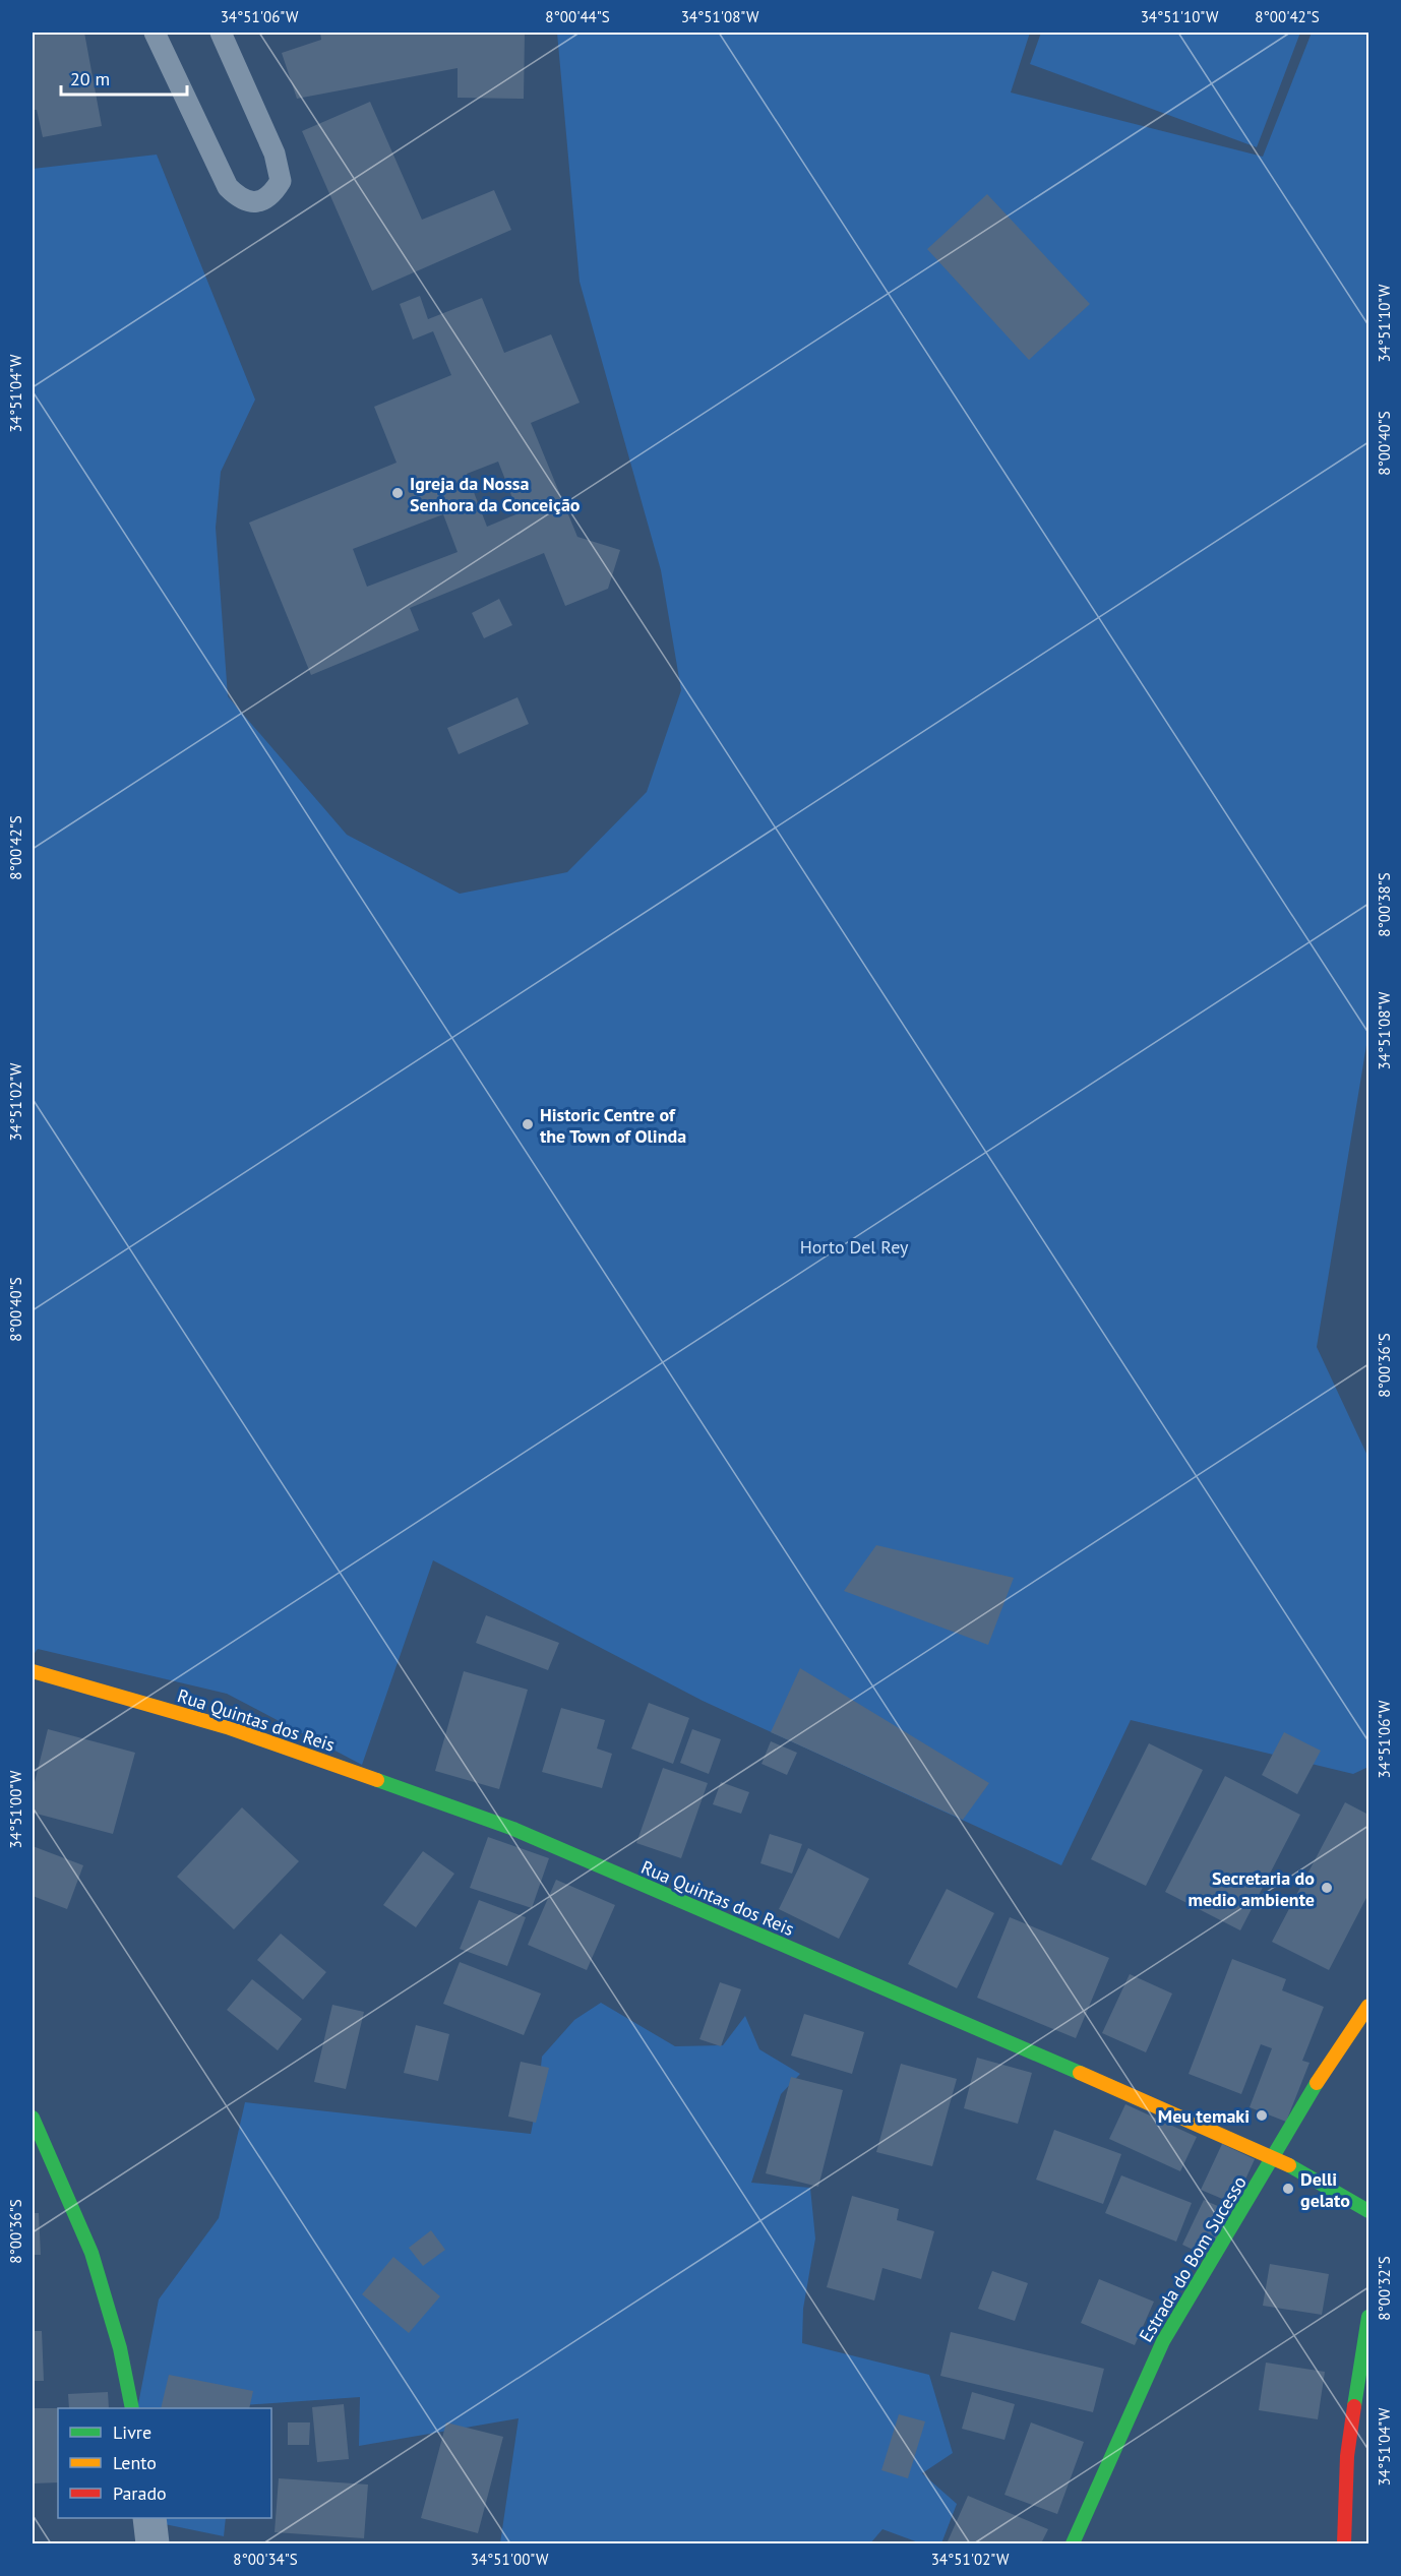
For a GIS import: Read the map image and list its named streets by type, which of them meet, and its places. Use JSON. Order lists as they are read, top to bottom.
{
  "streets": {
    "street": ["Rua Quintas dos Reis", "Estrada do Bom Sucesso"]
  },
  "crossings": [
    ["Rua Quintas dos Reis", "Estrada do Bom Sucesso"]
  ],
  "parks": ["Horto Del Rey"],
  "places": [
    "Igreja da Nossa Senhora da Conceição",
    "Historic Centre of the Town of Olinda",
    "Secretaria do medio ambiente",
    "Meu temaki",
    "Delli gelato"
  ],
  "legend": ["Livre", "Lento", "Parado"],
  "scale_bar": "20 m",
  "coordinates": [
    "34°51'06\"W",
    "8°00'44\"S",
    "34°51'08\"W",
    "34°51'10\"W",
    "8°00'42\"S",
    "34°51'04\"W",
    "8°00'40\"S",
    "8°00'38\"S",
    "34°51'02\"W",
    "8°00'36\"S",
    "34°51'00\"W",
    "8°00'32\"S",
    "8°00'34\"S"
  ]
}
